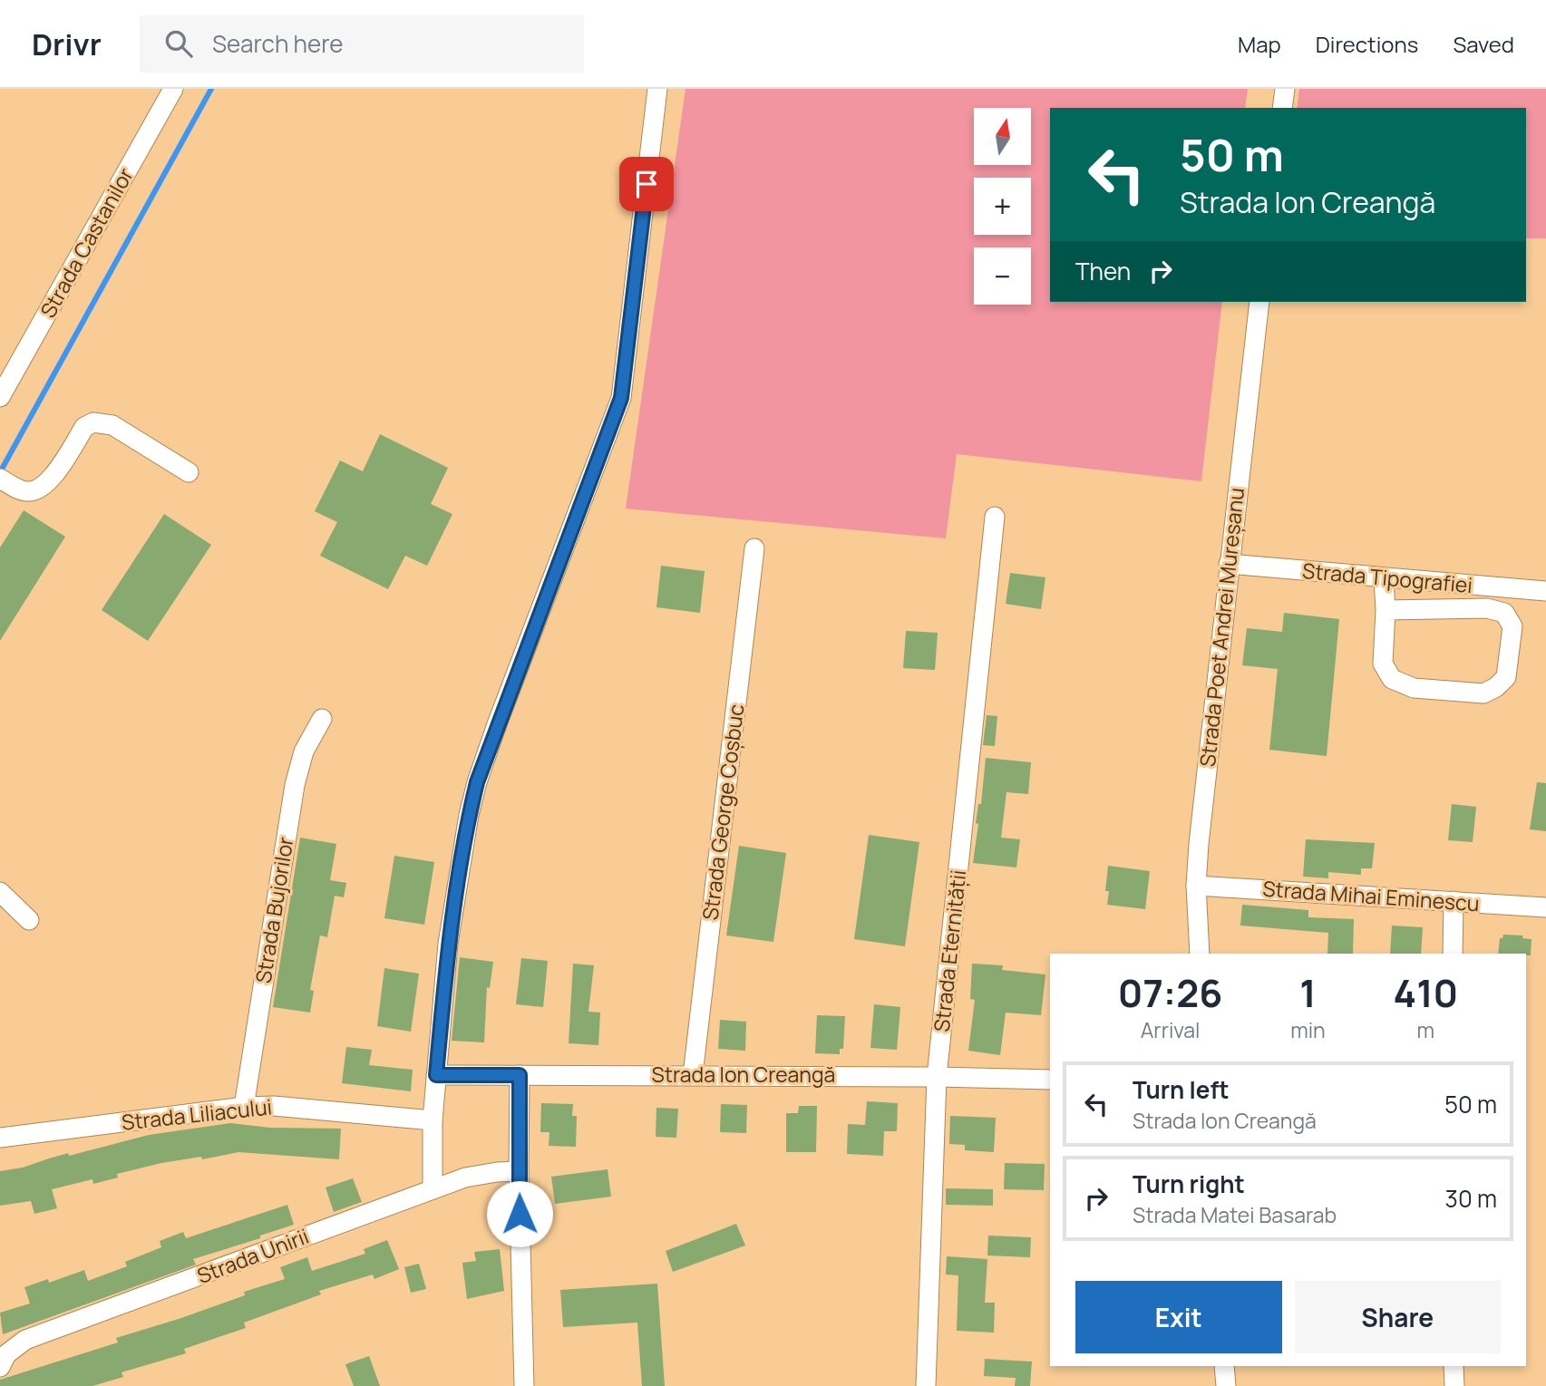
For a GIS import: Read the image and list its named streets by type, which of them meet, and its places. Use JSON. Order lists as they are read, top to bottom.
{
  "streets": {
    "street": [
      "Strada Castanilor",
      "Strada Tipografiei",
      "Strada Poet Andrei Mureșanu",
      "Strada George Coșbuc",
      "Strada Mihai Eminescu",
      "Strada Bujorilor",
      "Strada Eternității",
      "Strada Ion Creangă",
      "Strada Liliacului",
      "Strada Unirii"
    ]
  },
  "crossings": [
    ["Strada Tipografiei", "Strada Poet Andrei Mureșanu"],
    ["Strada Poet Andrei Mureșanu", "Strada Mihai Eminescu"],
    ["Strada George Coșbuc", "Strada Ion Creangă"],
    ["Strada Bujorilor", "Strada Liliacului"],
    ["Strada Eternității", "Strada Ion Creangă"]
  ],
  "north": "top",
  "page": {
    "header": "Drivr",
    "search": "Search here",
    "nav": ["Map", "Directions", "Saved"],
    "map_buttons": ["+", "−"],
    "turn": ["50 m", "Strada Ion Creangă"],
    "then": "Then",
    "eta": [
      "07:26",
      "Arrival",
      "1",
      "min",
      "410",
      "m"
    ],
    "list": [
      {
        "name": "Turn left",
        "note": "Strada Ion Creangă",
        "value": "50 m"
      },
      {
        "name": "Turn right",
        "note": "Strada Matei Basarab",
        "value": "30 m"
      }
    ],
    "buttons": ["Exit", "Share"]
  }
}
